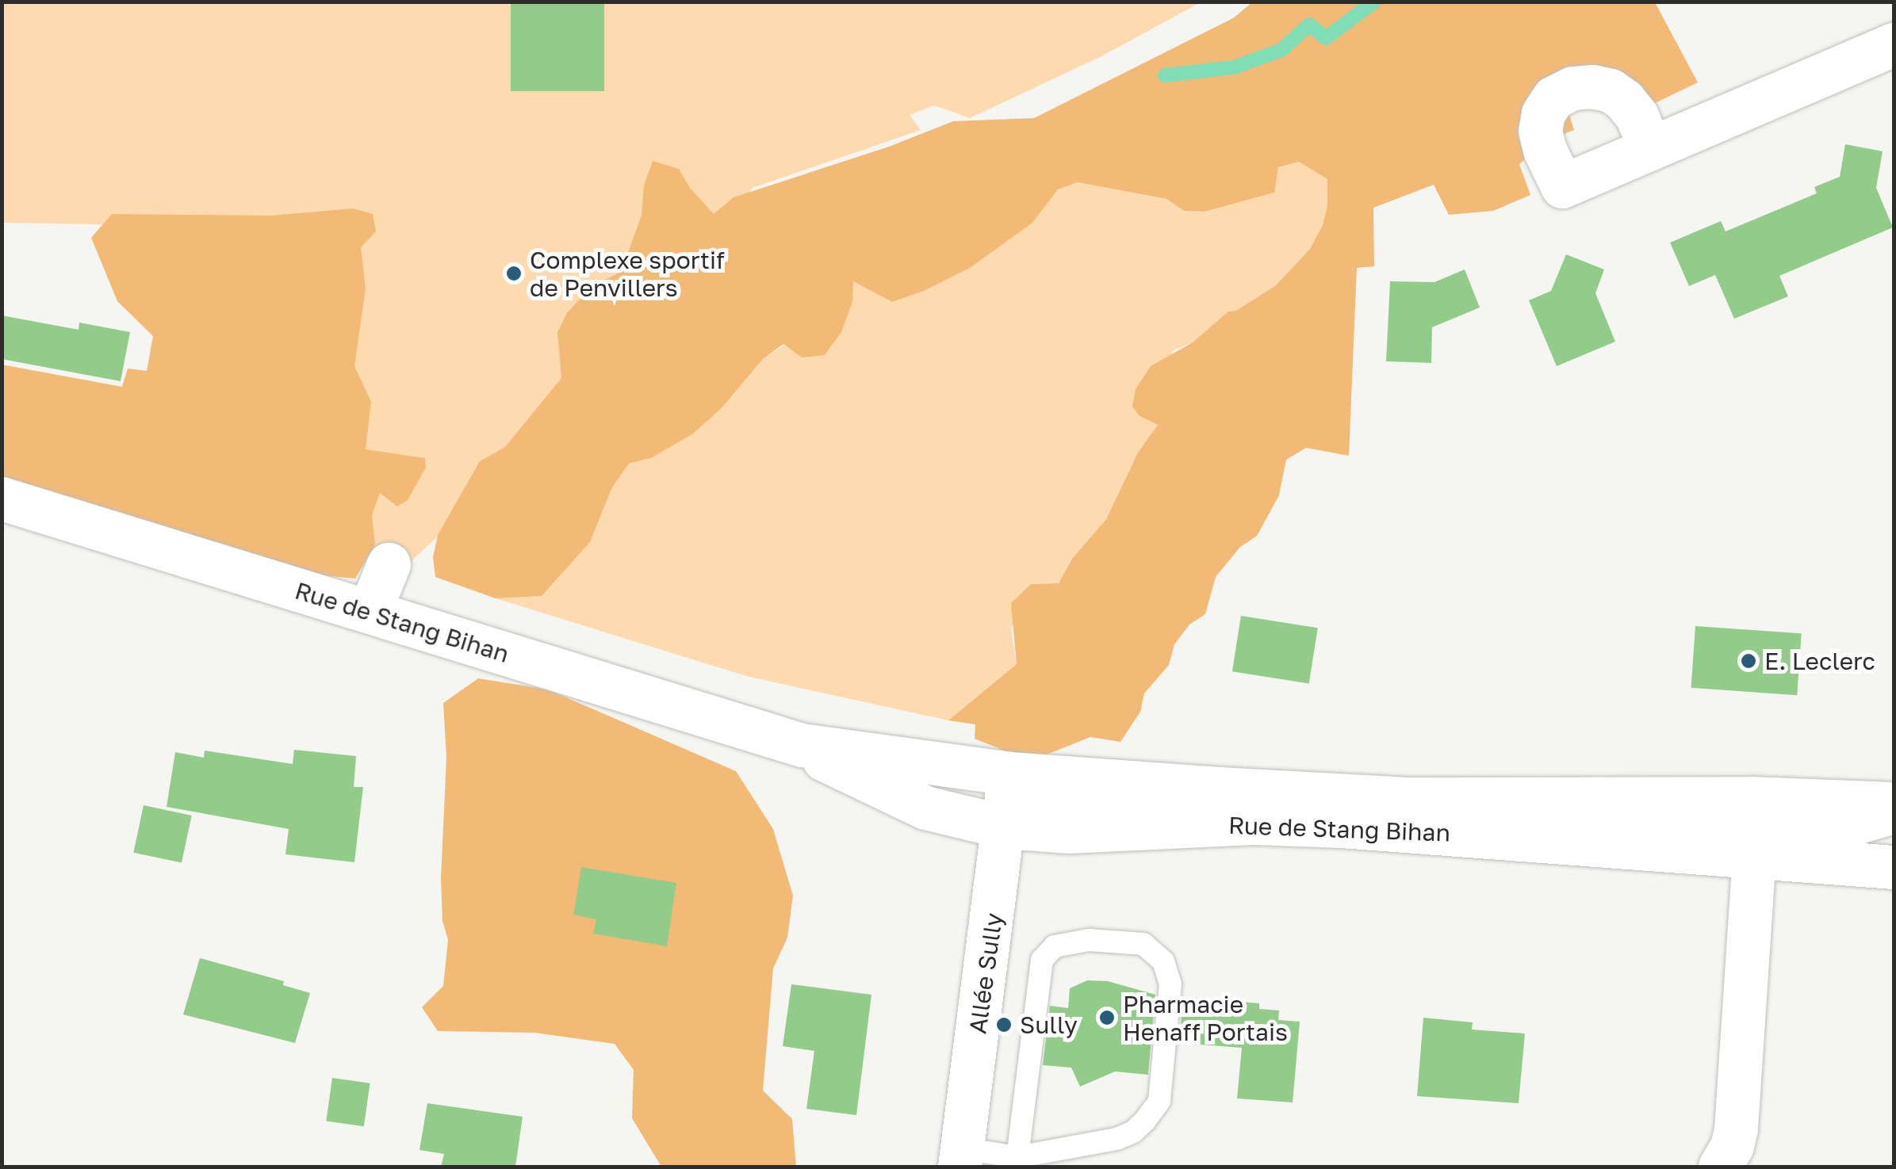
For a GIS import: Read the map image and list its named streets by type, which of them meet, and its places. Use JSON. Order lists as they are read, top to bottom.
{
  "streets": {
    "street": ["Rue de Stang Bihan", "Allée Sully"]
  },
  "crossings": [
    ["Rue de Stang Bihan", "Allée Sully"]
  ],
  "places": [
    "Complexe sportif de Penvillers",
    "E. Leclerc",
    "Pharmacie Henaff Portais",
    "Sully"
  ]
}
